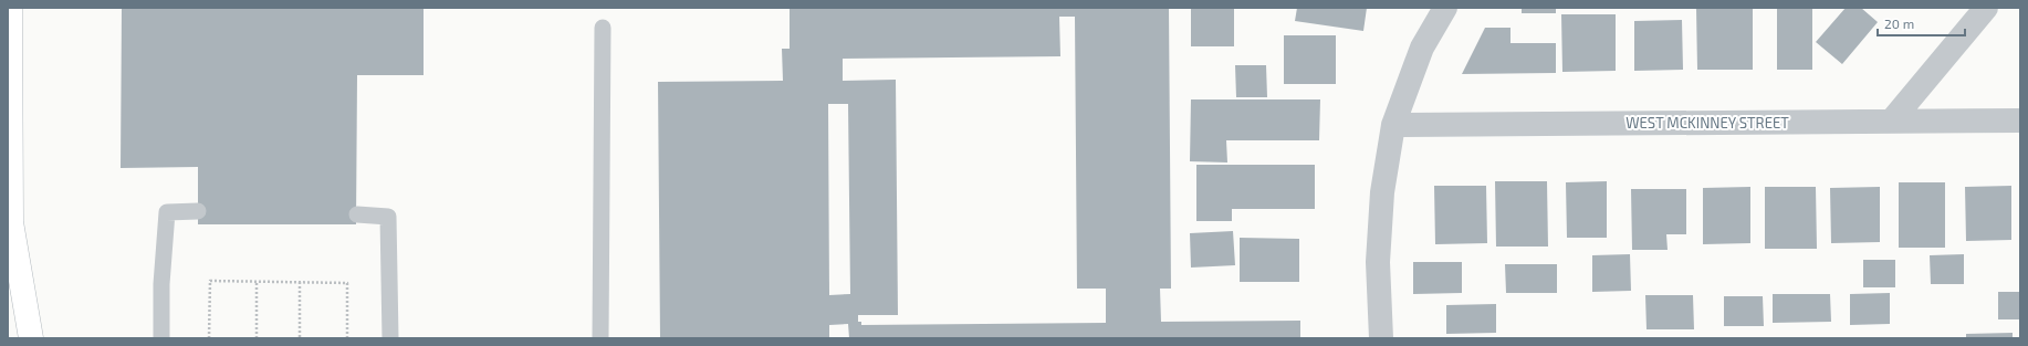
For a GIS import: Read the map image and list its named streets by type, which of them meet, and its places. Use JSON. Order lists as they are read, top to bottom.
{
  "streets": {
    "street": ["WEST MCKINNEY STREET"]
  },
  "scale_bar": "20 m"
}
